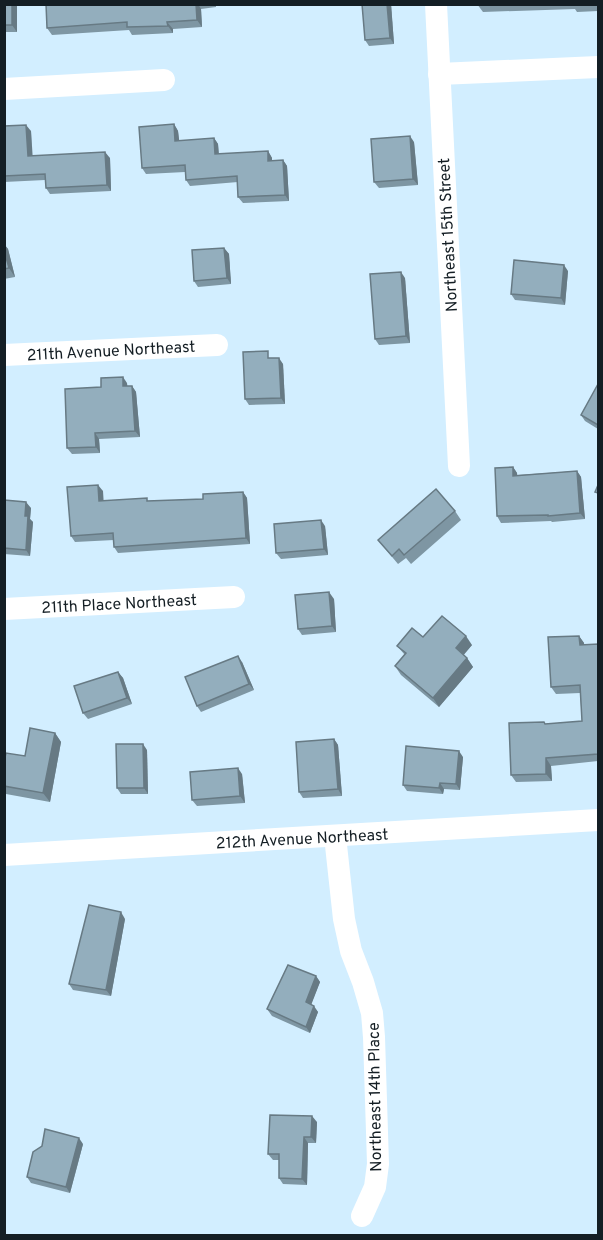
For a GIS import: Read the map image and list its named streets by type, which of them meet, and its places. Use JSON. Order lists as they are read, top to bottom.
{
  "streets": {
    "street": [
      "Northeast 15th Street",
      "211th Avenue Northeast",
      "211th Place Northeast",
      "212th Avenue Northeast",
      "Northeast 14th Place"
    ]
  },
  "crossings": [
    ["212th Avenue Northeast", "Northeast 14th Place"]
  ]
}
